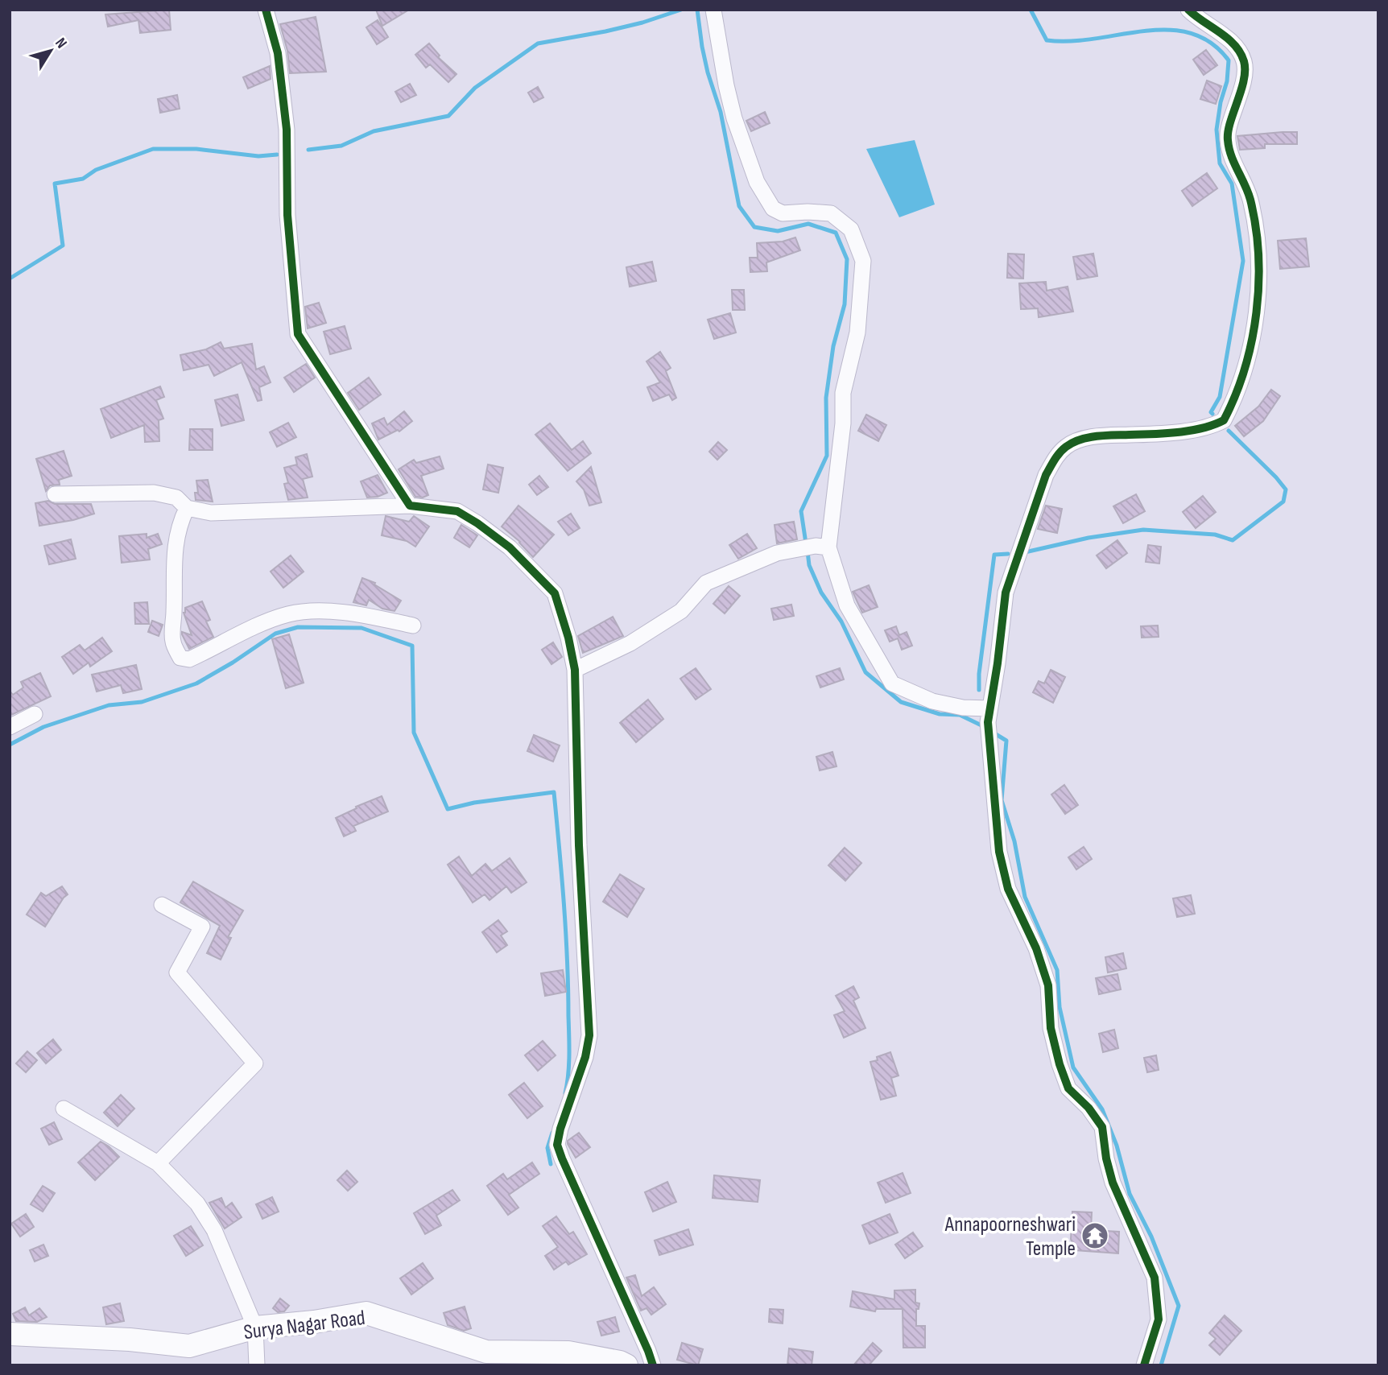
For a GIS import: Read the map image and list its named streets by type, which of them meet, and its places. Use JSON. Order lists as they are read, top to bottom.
{
  "streets": {
    "street": ["Surya Nagar Road"]
  },
  "places": {
    "temple": ["Annapoorneshwari Temple"]
  },
  "north": "top right"
}
